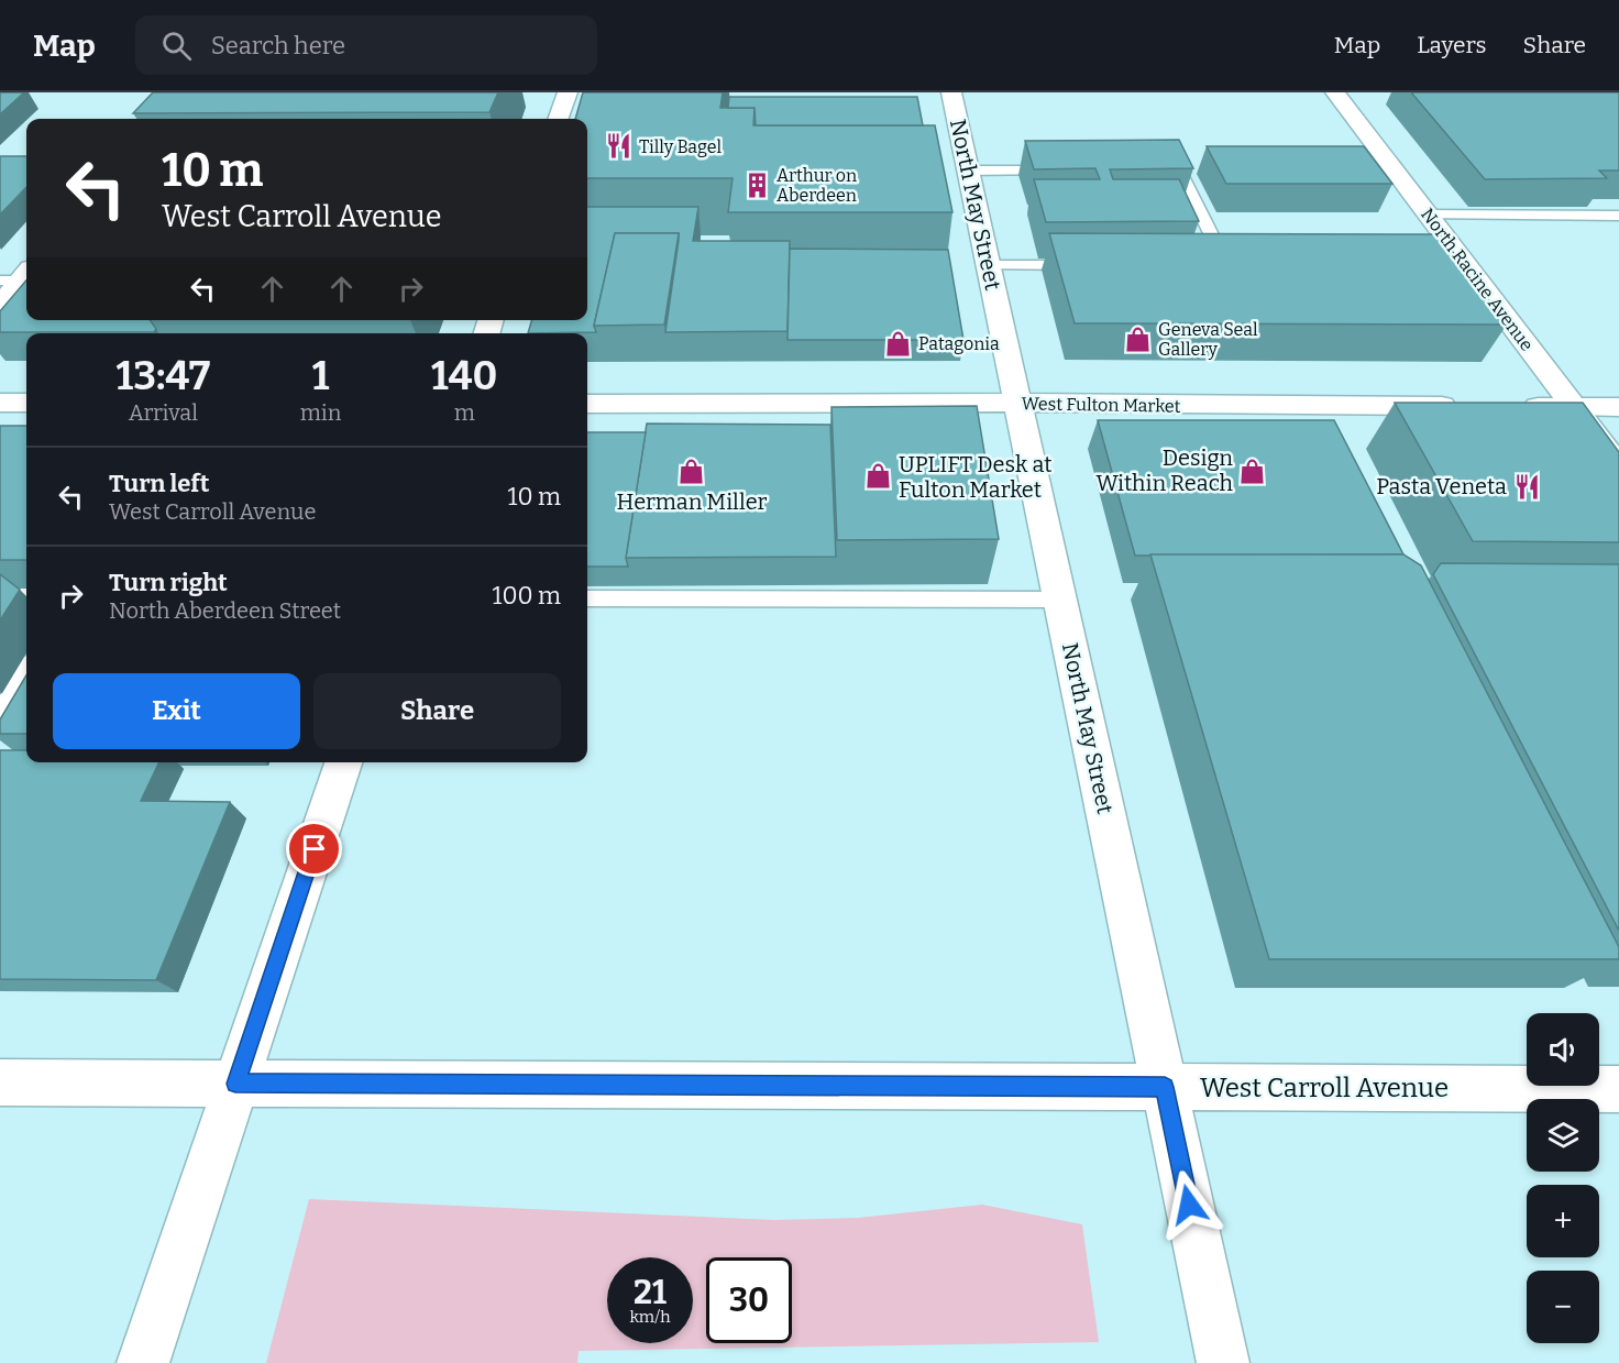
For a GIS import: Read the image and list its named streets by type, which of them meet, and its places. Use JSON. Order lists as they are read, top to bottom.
{
  "streets": {
    "street": [
      "North May Street",
      "North Racine Avenue",
      "West Fulton Market",
      "West Carroll Avenue"
    ]
  },
  "crossings": [
    ["North May Street", "West Fulton Market"],
    ["North May Street", "West Carroll Avenue"]
  ],
  "places": {
    "restaurant": ["Tilly Bagel", "Pasta Veneta"],
    "building": ["Arthur on Aberdeen"],
    "shop": [
      "Geneva Seal Gallery",
      "Patagonia",
      "Herman Miller",
      "Design Within Reach",
      "UPLIFT Desk at Fulton Market"
    ]
  },
  "page": {
    "header": "Map",
    "search": "Search here",
    "nav": ["Map", "Layers", "Share"],
    "turn": ["10 m", "West Carroll Avenue"],
    "eta": [
      "13:47",
      "Arrival",
      "1",
      "min",
      "140",
      "m"
    ],
    "list": [
      {
        "name": "Turn left",
        "note": "West Carroll Avenue",
        "value": "10 m"
      },
      {
        "name": "Turn right",
        "note": "North Aberdeen Street",
        "value": "100 m"
      }
    ],
    "buttons": ["Exit", "Share"],
    "map_buttons": ["+", "−"],
    "speed": "21 km/h",
    "limit": "30"
  }
}
